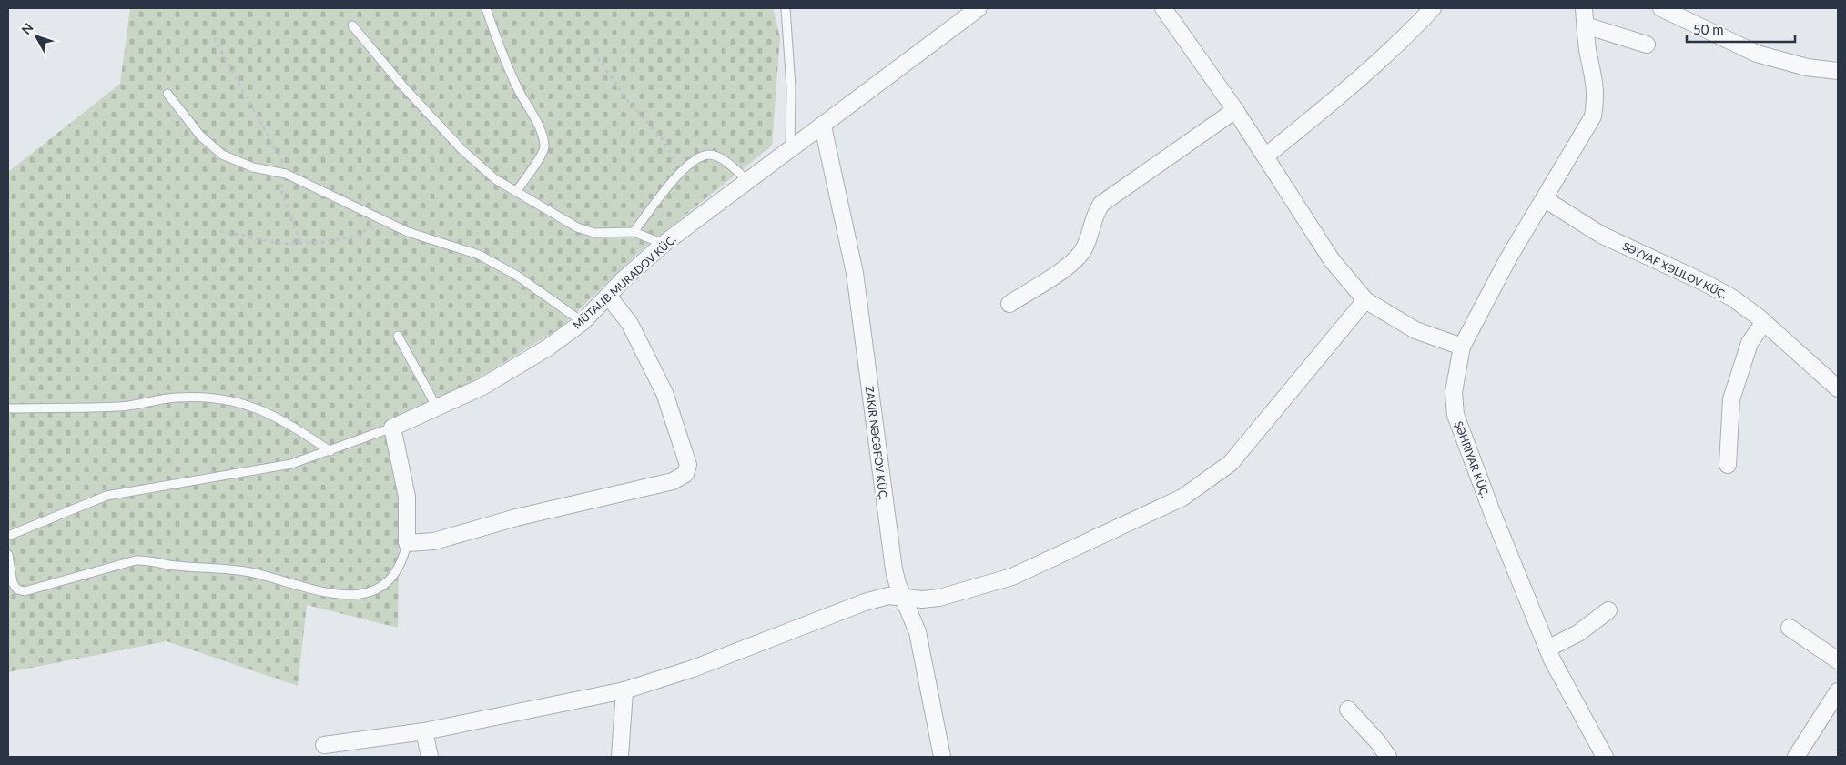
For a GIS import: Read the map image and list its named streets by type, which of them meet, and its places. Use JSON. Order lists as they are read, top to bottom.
{
  "streets": {
    "street": [
      "SƏYYAF XƏLILOV KÜÇ.",
      "MÜTALIB MURADOV KÜÇ.",
      "ZAKIR NƏCƏFOV KÜÇ.",
      "ŞƏHRIYAR KÜÇ."
    ]
  },
  "crossings": [
    ["SƏYYAF XƏLILOV KÜÇ.", "ŞƏHRIYAR KÜÇ."],
    ["MÜTALIB MURADOV KÜÇ.", "ZAKIR NƏCƏFOV KÜÇ."]
  ],
  "scale_bar": "50 m",
  "north": "top left"
}
